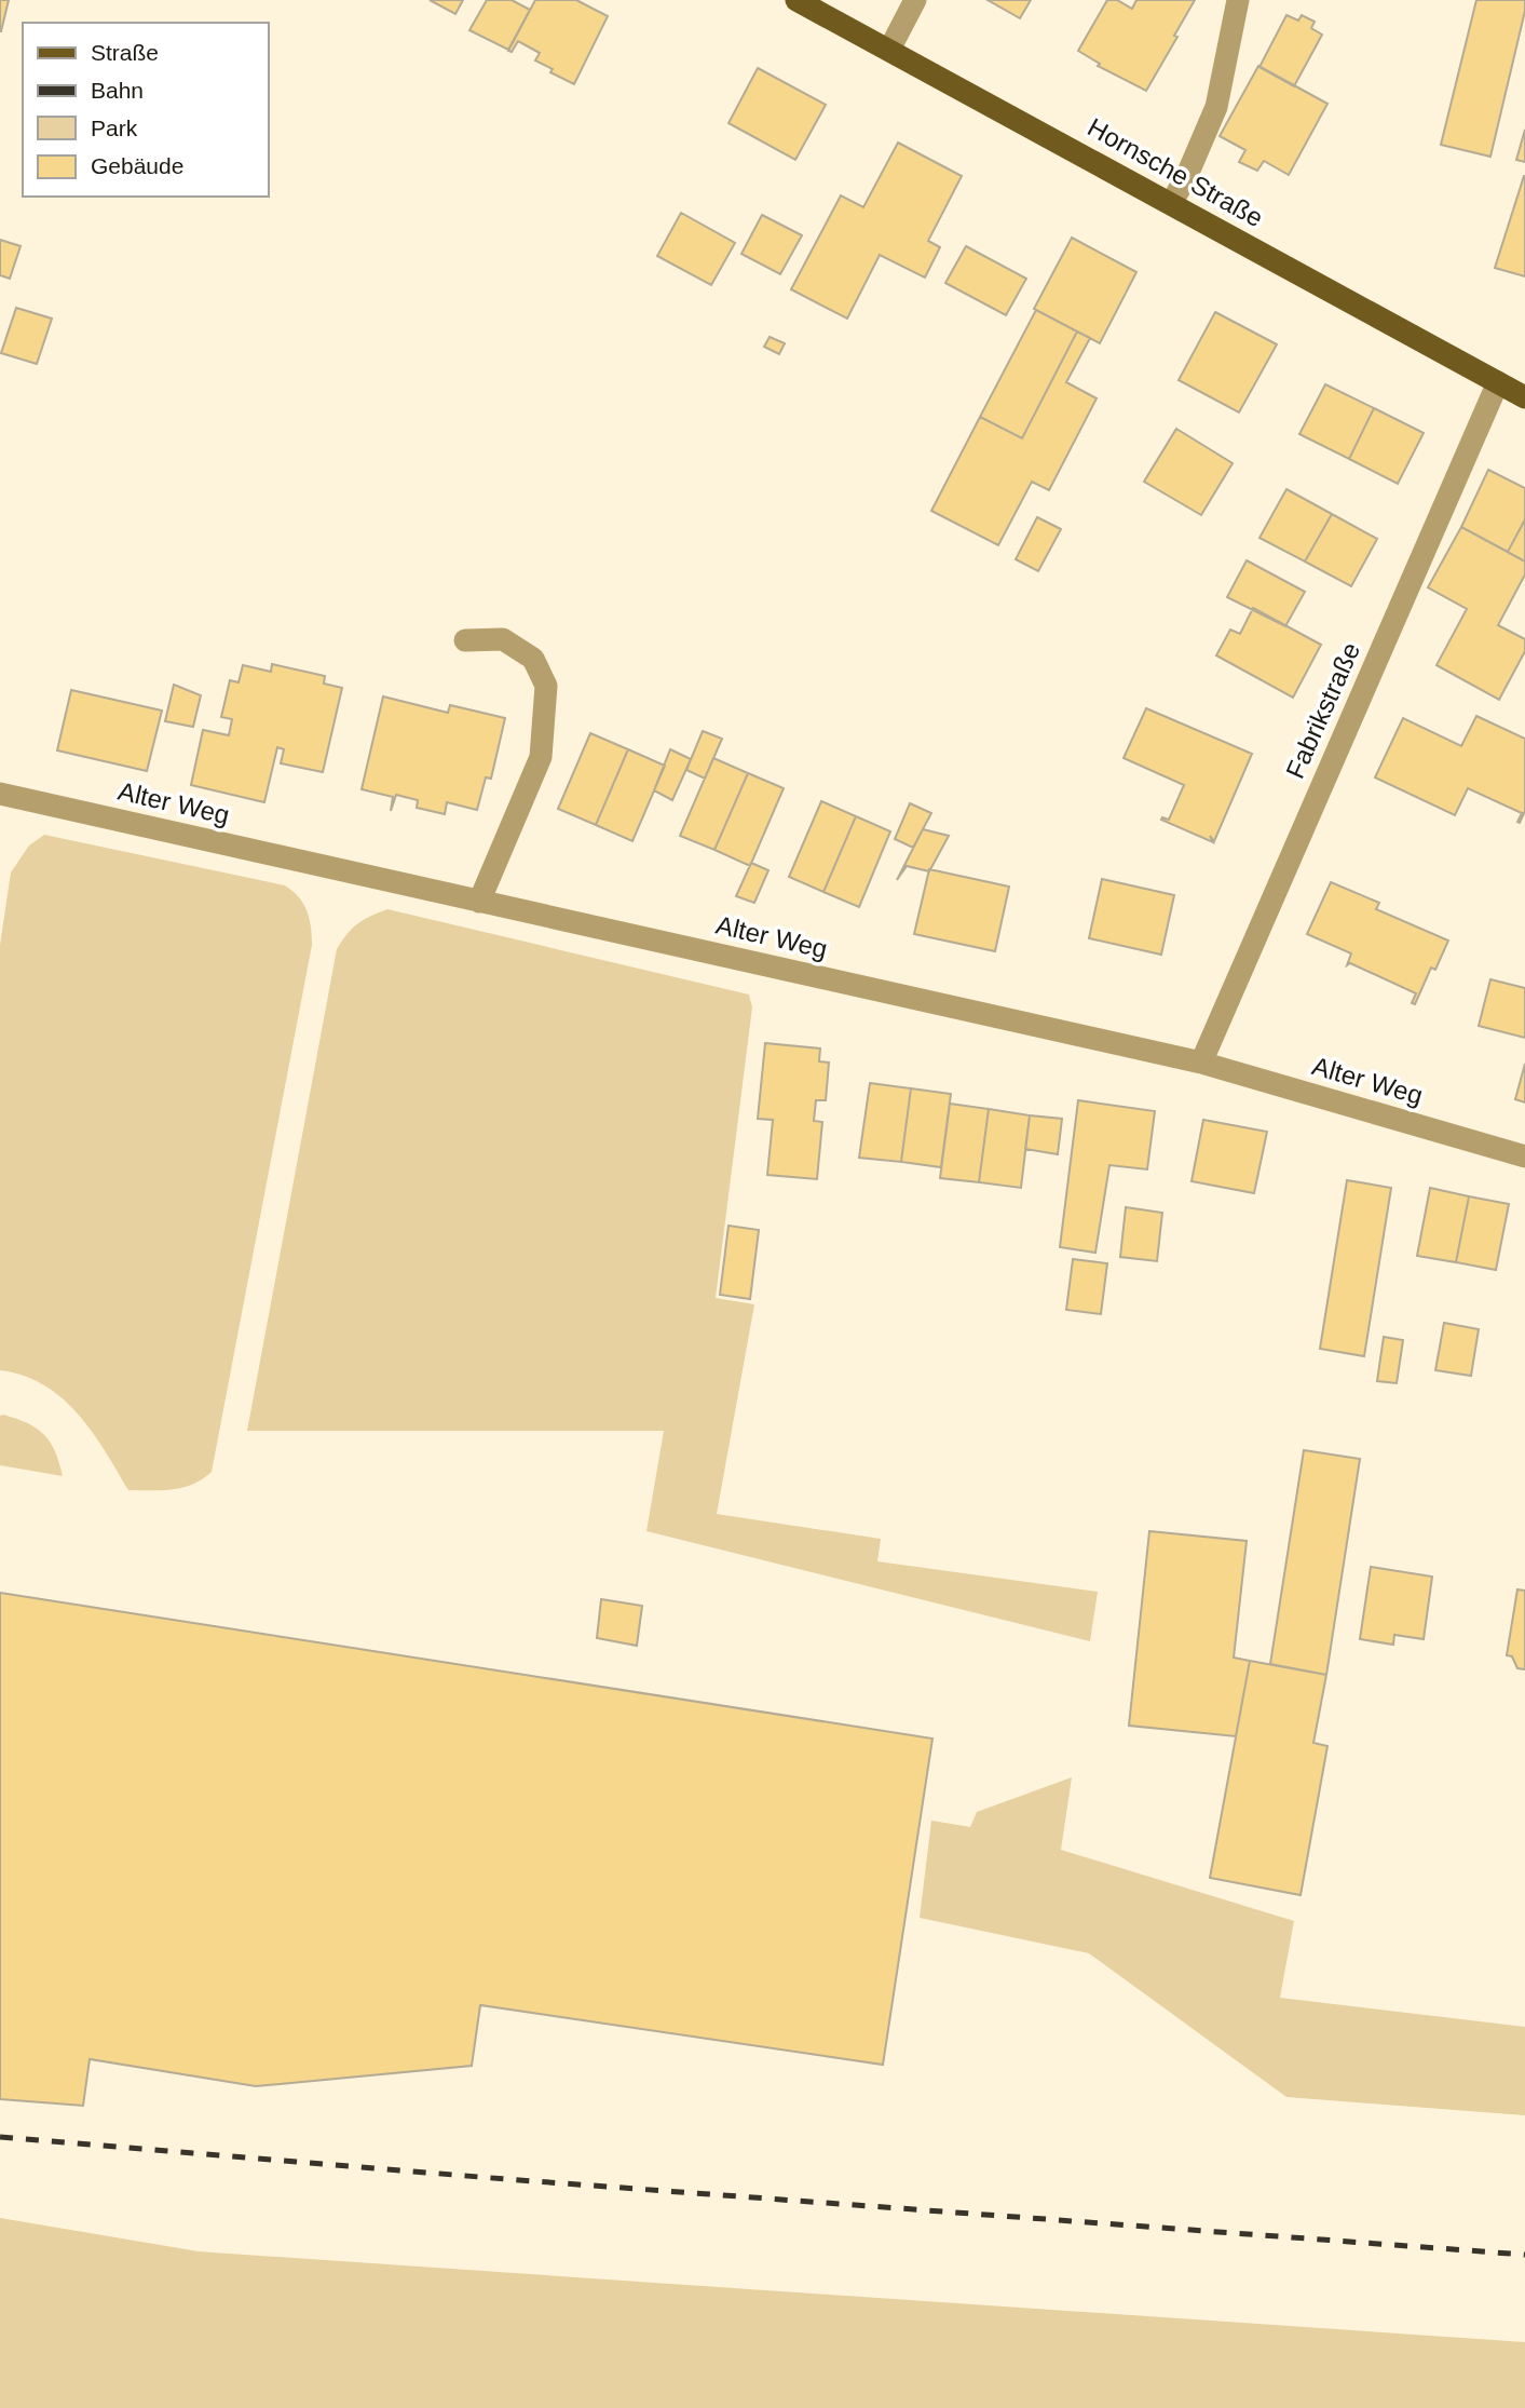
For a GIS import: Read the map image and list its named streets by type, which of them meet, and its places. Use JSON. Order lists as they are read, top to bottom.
{
  "streets": {
    "main road": ["Hornsche Straße"],
    "street": ["Fabrikstraße", "Alter Weg"]
  },
  "crossings": [
    ["Hornsche Straße", "Fabrikstraße"],
    ["Fabrikstraße", "Alter Weg"]
  ],
  "legend": [
    "Straße",
    "Bahn",
    "Park",
    "Gebäude"
  ]
}
